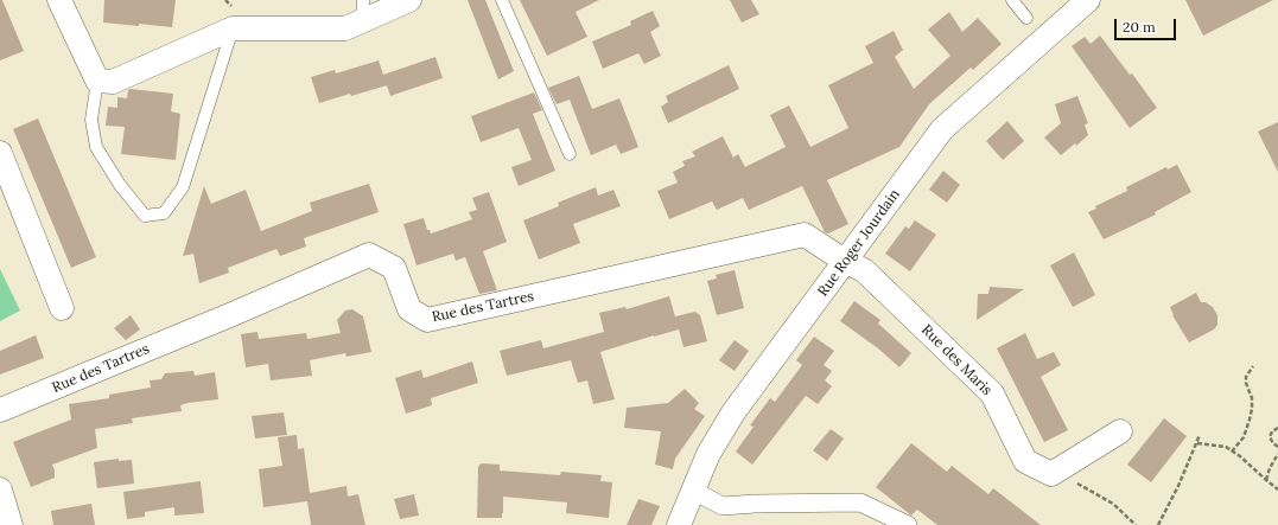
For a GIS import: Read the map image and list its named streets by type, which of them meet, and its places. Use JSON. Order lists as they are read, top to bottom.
{
  "streets": {
    "street": ["Rue Roger Jourdain", "Rue des Tartres", "Rue des Maris"]
  },
  "crossings": [
    ["Rue Roger Jourdain", "Rue des Tartres"],
    ["Rue Roger Jourdain", "Rue des Maris"],
    ["Rue des Tartres", "Rue des Maris"]
  ],
  "scale_bar": "20 m"
}
